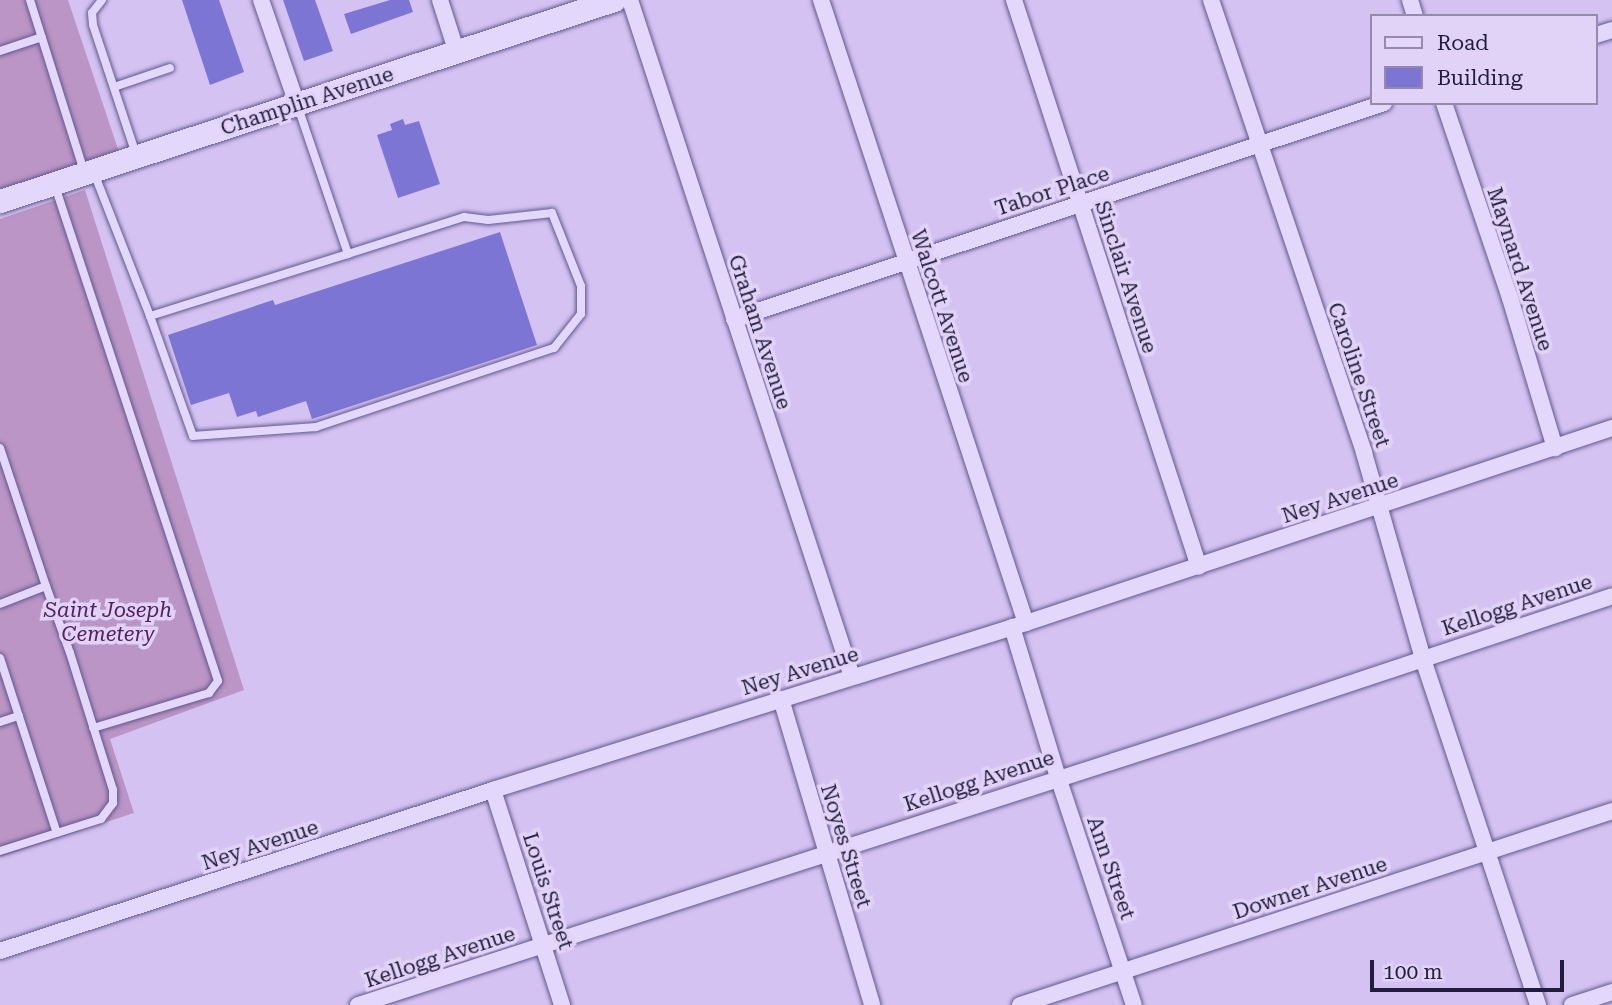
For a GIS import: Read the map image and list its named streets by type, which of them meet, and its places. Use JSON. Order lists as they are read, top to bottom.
{
  "streets": {
    "street": [
      "Champlin Avenue",
      "Tabor Place",
      "Maynard Avenue",
      "Sinclair Avenue",
      "Walcott Avenue",
      "Graham Avenue",
      "Caroline Street",
      "Ney Avenue",
      "Kellogg Avenue",
      "Noyes Street",
      "Ann Street",
      "Downer Avenue",
      "Louis Street"
    ]
  },
  "crossings": [
    ["Tabor Place", "Sinclair Avenue"],
    ["Tabor Place", "Walcott Avenue"],
    ["Tabor Place", "Graham Avenue"],
    ["Tabor Place", "Caroline Street"],
    ["Maynard Avenue", "Ney Avenue"],
    ["Sinclair Avenue", "Ney Avenue"],
    ["Walcott Avenue", "Ney Avenue"],
    ["Walcott Avenue", "Ann Street"],
    ["Graham Avenue", "Ney Avenue"],
    ["Caroline Street", "Ney Avenue"],
    ["Caroline Street", "Kellogg Avenue"],
    ["Caroline Street", "Downer Avenue"],
    ["Ney Avenue", "Noyes Street"],
    ["Ney Avenue", "Louis Street"],
    ["Kellogg Avenue", "Noyes Street"],
    ["Kellogg Avenue", "Ann Street"],
    ["Kellogg Avenue", "Louis Street"],
    ["Ann Street", "Downer Avenue"]
  ],
  "parks": ["Saint Joseph Cemetery"],
  "legend": ["Road", "Building"],
  "scale_bar": "100 m"
}
